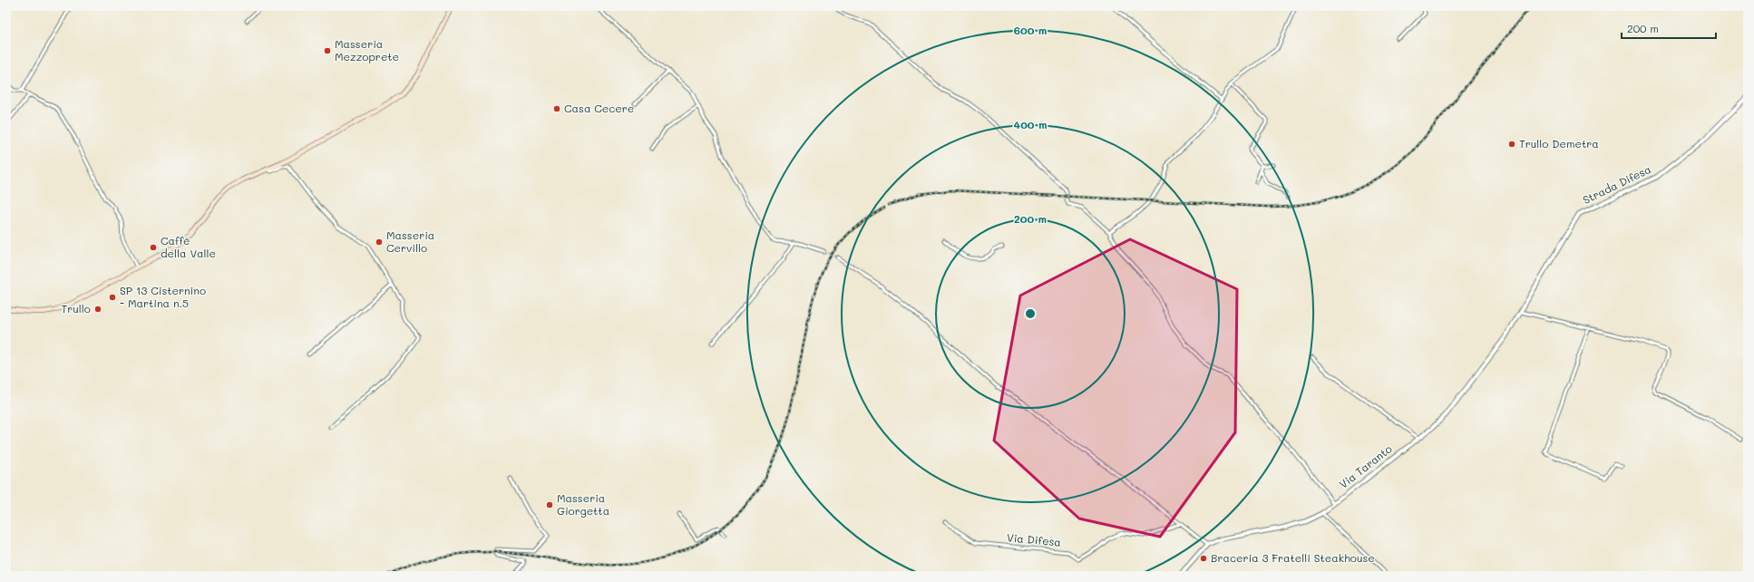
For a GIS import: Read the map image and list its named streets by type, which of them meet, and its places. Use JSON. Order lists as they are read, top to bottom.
{
  "streets": {
    "street": ["Strada Difesa", "Via Taranto", "Via Difesa"]
  },
  "crossings": [
    ["Strada Difesa", "Via Taranto"]
  ],
  "places": [
    "Masseria Mezzoprete",
    "Casa Cecere",
    "Trullo Demetra",
    "Masseria Cervillo",
    "Caffè della Valle",
    "SP 13 Cisternino - Martina n.5",
    "Trullo",
    "Masseria Giorgetta",
    "Braceria 3 Fratelli Steakhouse"
  ],
  "scale_bar": "200 m",
  "rings": ["600 m", "400 m", "200 m"]
}
